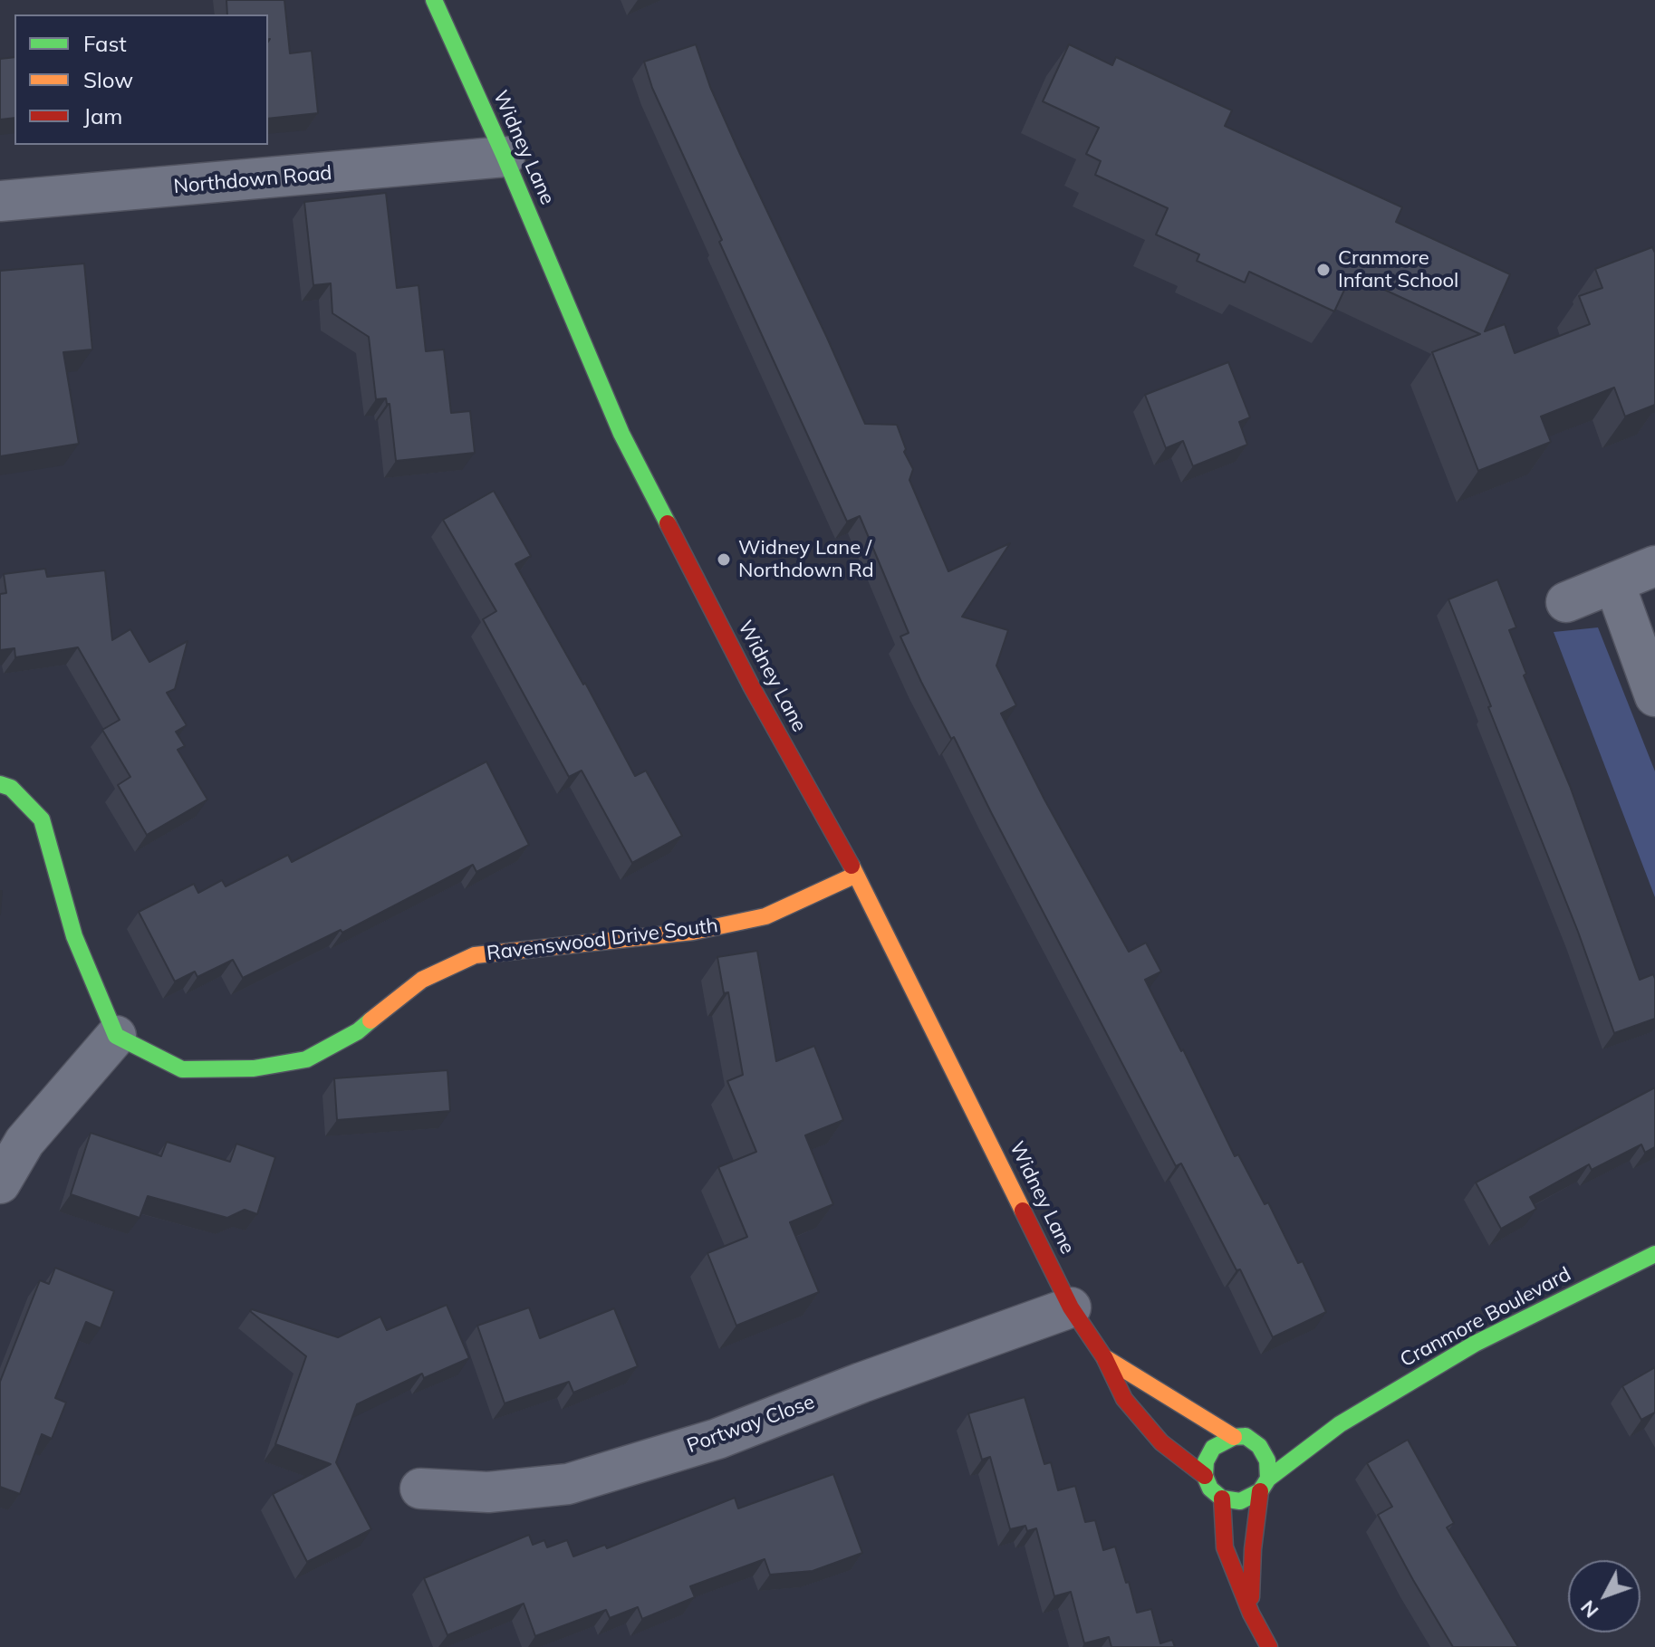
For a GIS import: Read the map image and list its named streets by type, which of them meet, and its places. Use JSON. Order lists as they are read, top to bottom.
{
  "streets": {
    "street": [
      "Widney Lane",
      "Northdown Road",
      "Ravenswood Drive South",
      "Cranmore Boulevard",
      "Portway Close"
    ]
  },
  "crossings": [
    ["Widney Lane", "Northdown Road"],
    ["Widney Lane", "Ravenswood Drive South"],
    ["Widney Lane", "Cranmore Boulevard"],
    ["Widney Lane", "Portway Close"]
  ],
  "places": ["Cranmore Infant School", "Widney Lane / Northdown Rd"],
  "legend": ["Fast", "Slow", "Jam"],
  "north": "bottom left"
}
